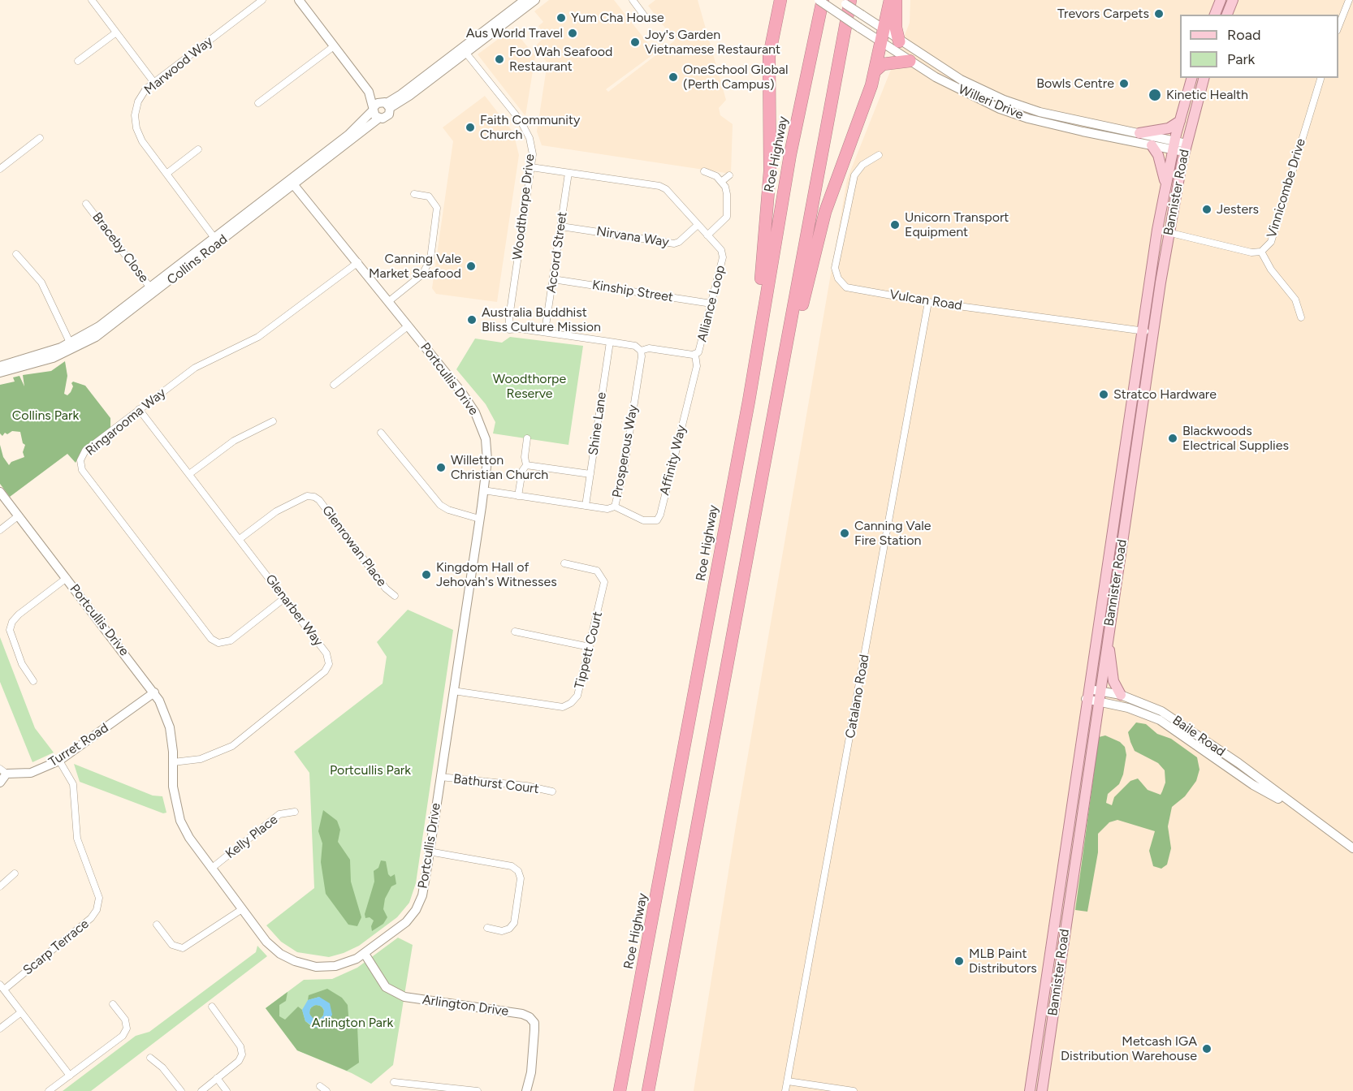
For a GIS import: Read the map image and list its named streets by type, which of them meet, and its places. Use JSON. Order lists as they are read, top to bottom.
{
  "streets": {
    "highway": ["Roe Highway"],
    "main road": ["Bannister Road"],
    "street": [
      "Marwood Way",
      "Willeri Drive",
      "Vinnicombe Drive",
      "Woodthorpe Drive",
      "Nirvana Way",
      "Braceby Close",
      "Accord Street",
      "Collins Road",
      "Kinship Street",
      "Vulcan Road",
      "Alliance Loop",
      "Portcullis Drive",
      "Ringarooma Way",
      "Shine Lane",
      "Prosperous Way",
      "Affinity Way",
      "Glenrowan Place",
      "Glenarber Way",
      "Tippett Court",
      "Catalano Road",
      "Baile Road",
      "Turret Road",
      "Bathurst Court",
      "Kelly Place",
      "Scarp Terrace",
      "Arlington Drive"
    ]
  },
  "crossings": [
    ["Marwood Way", "Collins Road"],
    ["Willeri Drive", "Bannister Road"],
    ["Vinnicombe Drive", "Bannister Road"],
    ["Bannister Road", "Vulcan Road"],
    ["Bannister Road", "Baile Road"],
    ["Woodthorpe Drive", "Collins Road"],
    ["Woodthorpe Drive", "Alliance Loop"],
    ["Nirvana Way", "Accord Street"],
    ["Nirvana Way", "Alliance Loop"],
    ["Braceby Close", "Collins Road"],
    ["Accord Street", "Kinship Street"],
    ["Accord Street", "Alliance Loop"],
    ["Collins Road", "Portcullis Drive"],
    ["Kinship Street", "Alliance Loop"],
    ["Vulcan Road", "Catalano Road"],
    ["Alliance Loop", "Shine Lane"],
    ["Alliance Loop", "Prosperous Way"],
    ["Alliance Loop", "Affinity Way"],
    ["Portcullis Drive", "Ringarooma Way"],
    ["Portcullis Drive", "Prosperous Way"],
    ["Portcullis Drive", "Glenarber Way"],
    ["Portcullis Drive", "Tippett Court"],
    ["Portcullis Drive", "Turret Road"],
    ["Portcullis Drive", "Bathurst Court"],
    ["Portcullis Drive", "Kelly Place"],
    ["Portcullis Drive", "Arlington Drive"],
    ["Ringarooma Way", "Glenarber Way"],
    ["Shine Lane", "Prosperous Way"],
    ["Prosperous Way", "Affinity Way"],
    ["Glenrowan Place", "Glenarber Way"],
    ["Turret Road", "Scarp Terrace"]
  ],
  "parks": [
    "Woodthorpe Reserve",
    "Collins Park",
    "Portcullis Park",
    "Arlington Park"
  ],
  "places": [
    "Trevors Carpets",
    "Yum Cha House",
    "Aus World Travel",
    "Joy's Garden Vietnamese Restaurant",
    "Foo Wah Seafood Restaurant",
    "OneSchool Global (Perth Campus)",
    "Bowls Centre",
    "Kinetic Health",
    "Faith Community Church",
    "Jesters",
    "Unicorn Transport Equipment",
    "Canning Vale Market Seafood",
    "Australia Buddhist Bliss Culture Mission",
    "Stratco Hardware",
    "Blackwoods Electrical Supplies",
    "Willetton Christian Church",
    "Canning Vale Fire Station",
    "Kingdom Hall of Jehovah's Witnesses",
    "MLB Paint Distributors",
    "Metcash IGA Distribution Warehouse"
  ],
  "legend": ["Road", "Park"]
}
